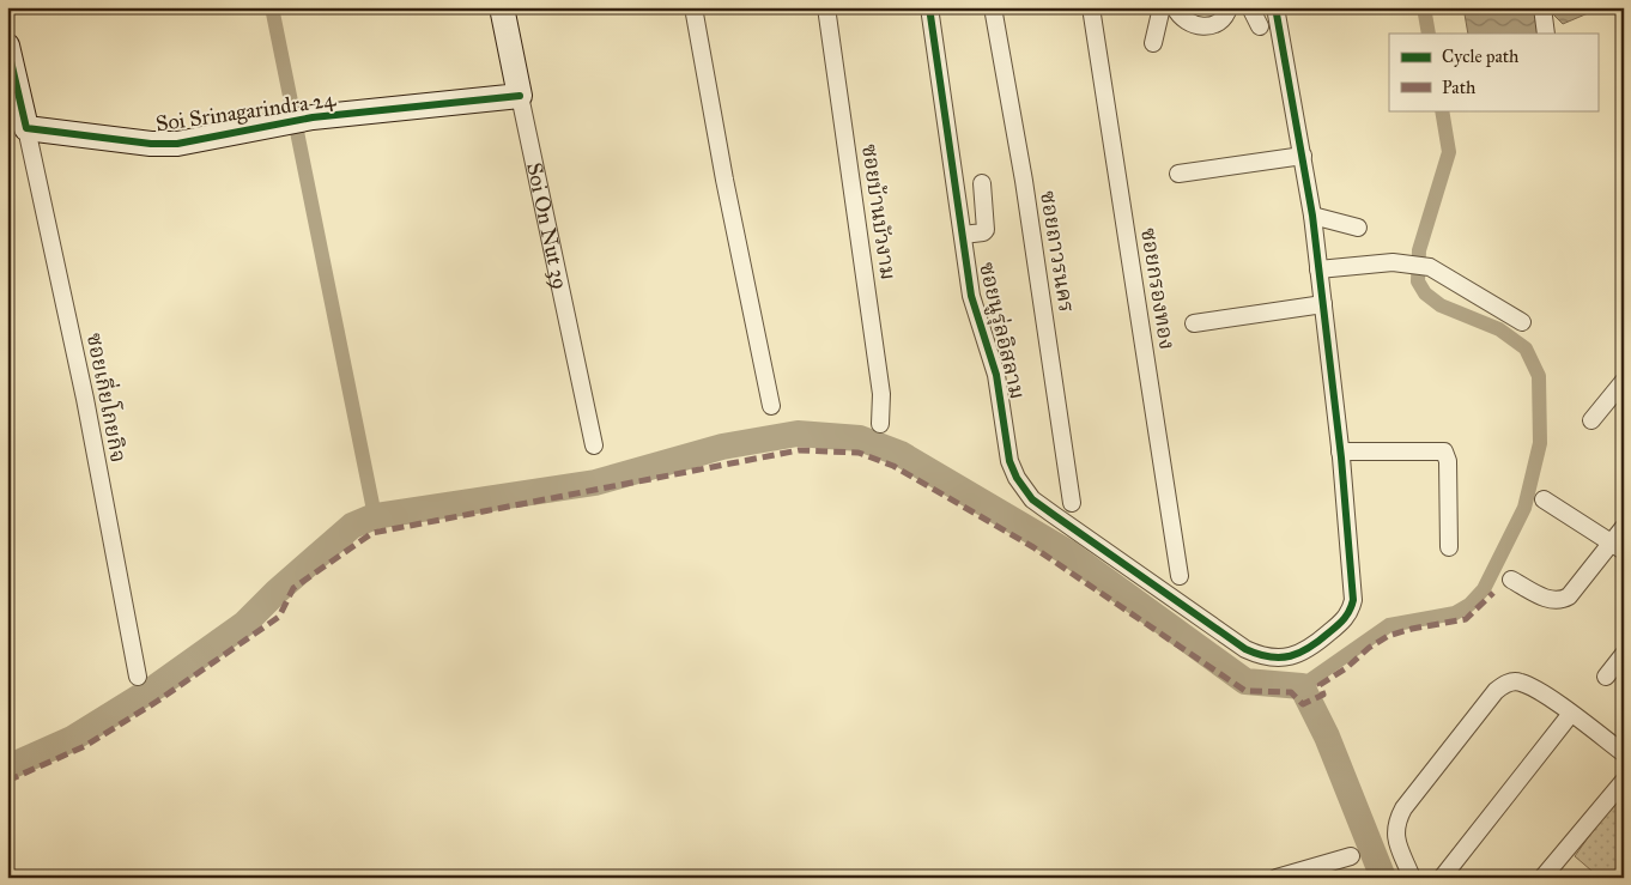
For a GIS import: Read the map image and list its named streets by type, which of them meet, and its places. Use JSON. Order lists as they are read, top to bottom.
{
  "streets": {
    "street": [
      "Soi Srinagarindra 24",
      "ซอยบ้านบัวงาม",
      "Soi On Nut 39",
      "ซอยถาวรนคร",
      "ซอยกรองทอง",
      "ซอยนูรุ่ลอิสลาม",
      "ซอยเกี่ยโกยกิจ"
    ]
  },
  "crossings": [
    ["Soi Srinagarindra 24", "Soi On Nut 39"],
    ["Soi Srinagarindra 24", "ซอยเกี่ยโกยกิจ"]
  ],
  "legend": ["Cycle path", "Path"]
}
